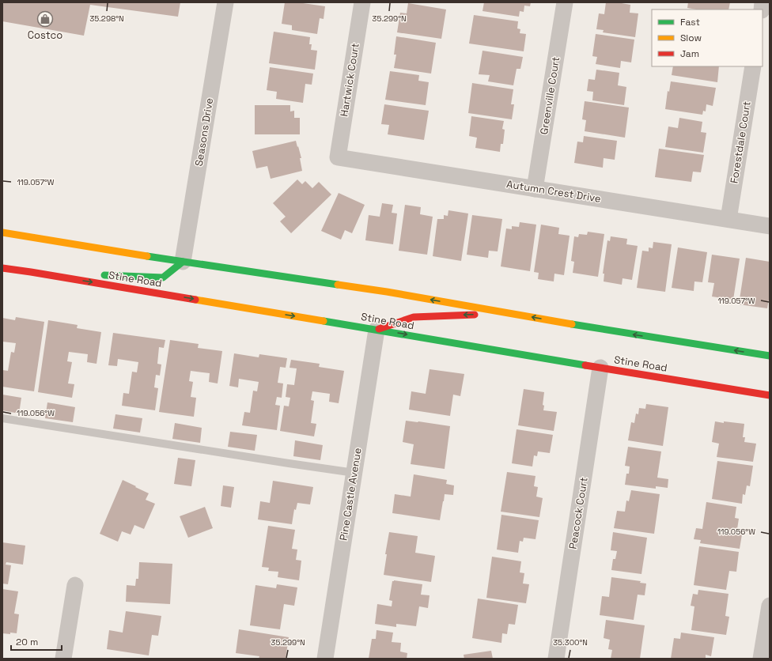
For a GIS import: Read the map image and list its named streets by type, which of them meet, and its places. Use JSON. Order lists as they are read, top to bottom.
{
  "streets": {
    "main road": ["Stine Road"],
    "street": [
      "Hartwick Court",
      "Greenville Court",
      "Seasons Drive",
      "Forestdale Court",
      "Autumn Crest Drive",
      "Pine Castle Avenue",
      "Peacock Court"
    ]
  },
  "crossings": [
    ["Hartwick Court", "Autumn Crest Drive"],
    ["Greenville Court", "Autumn Crest Drive"],
    ["Forestdale Court", "Autumn Crest Drive"],
    ["Stine Road", "Pine Castle Avenue"],
    ["Stine Road", "Peacock Court"]
  ],
  "places": {
    "shop": ["Costco"]
  },
  "legend": ["Fast", "Slow", "Jam"],
  "scale_bar": "20 m",
  "coordinates": [
    "35.298°N",
    "35.299°N",
    "119.057°W",
    "119.056°W",
    "35.300°N"
  ]
}
